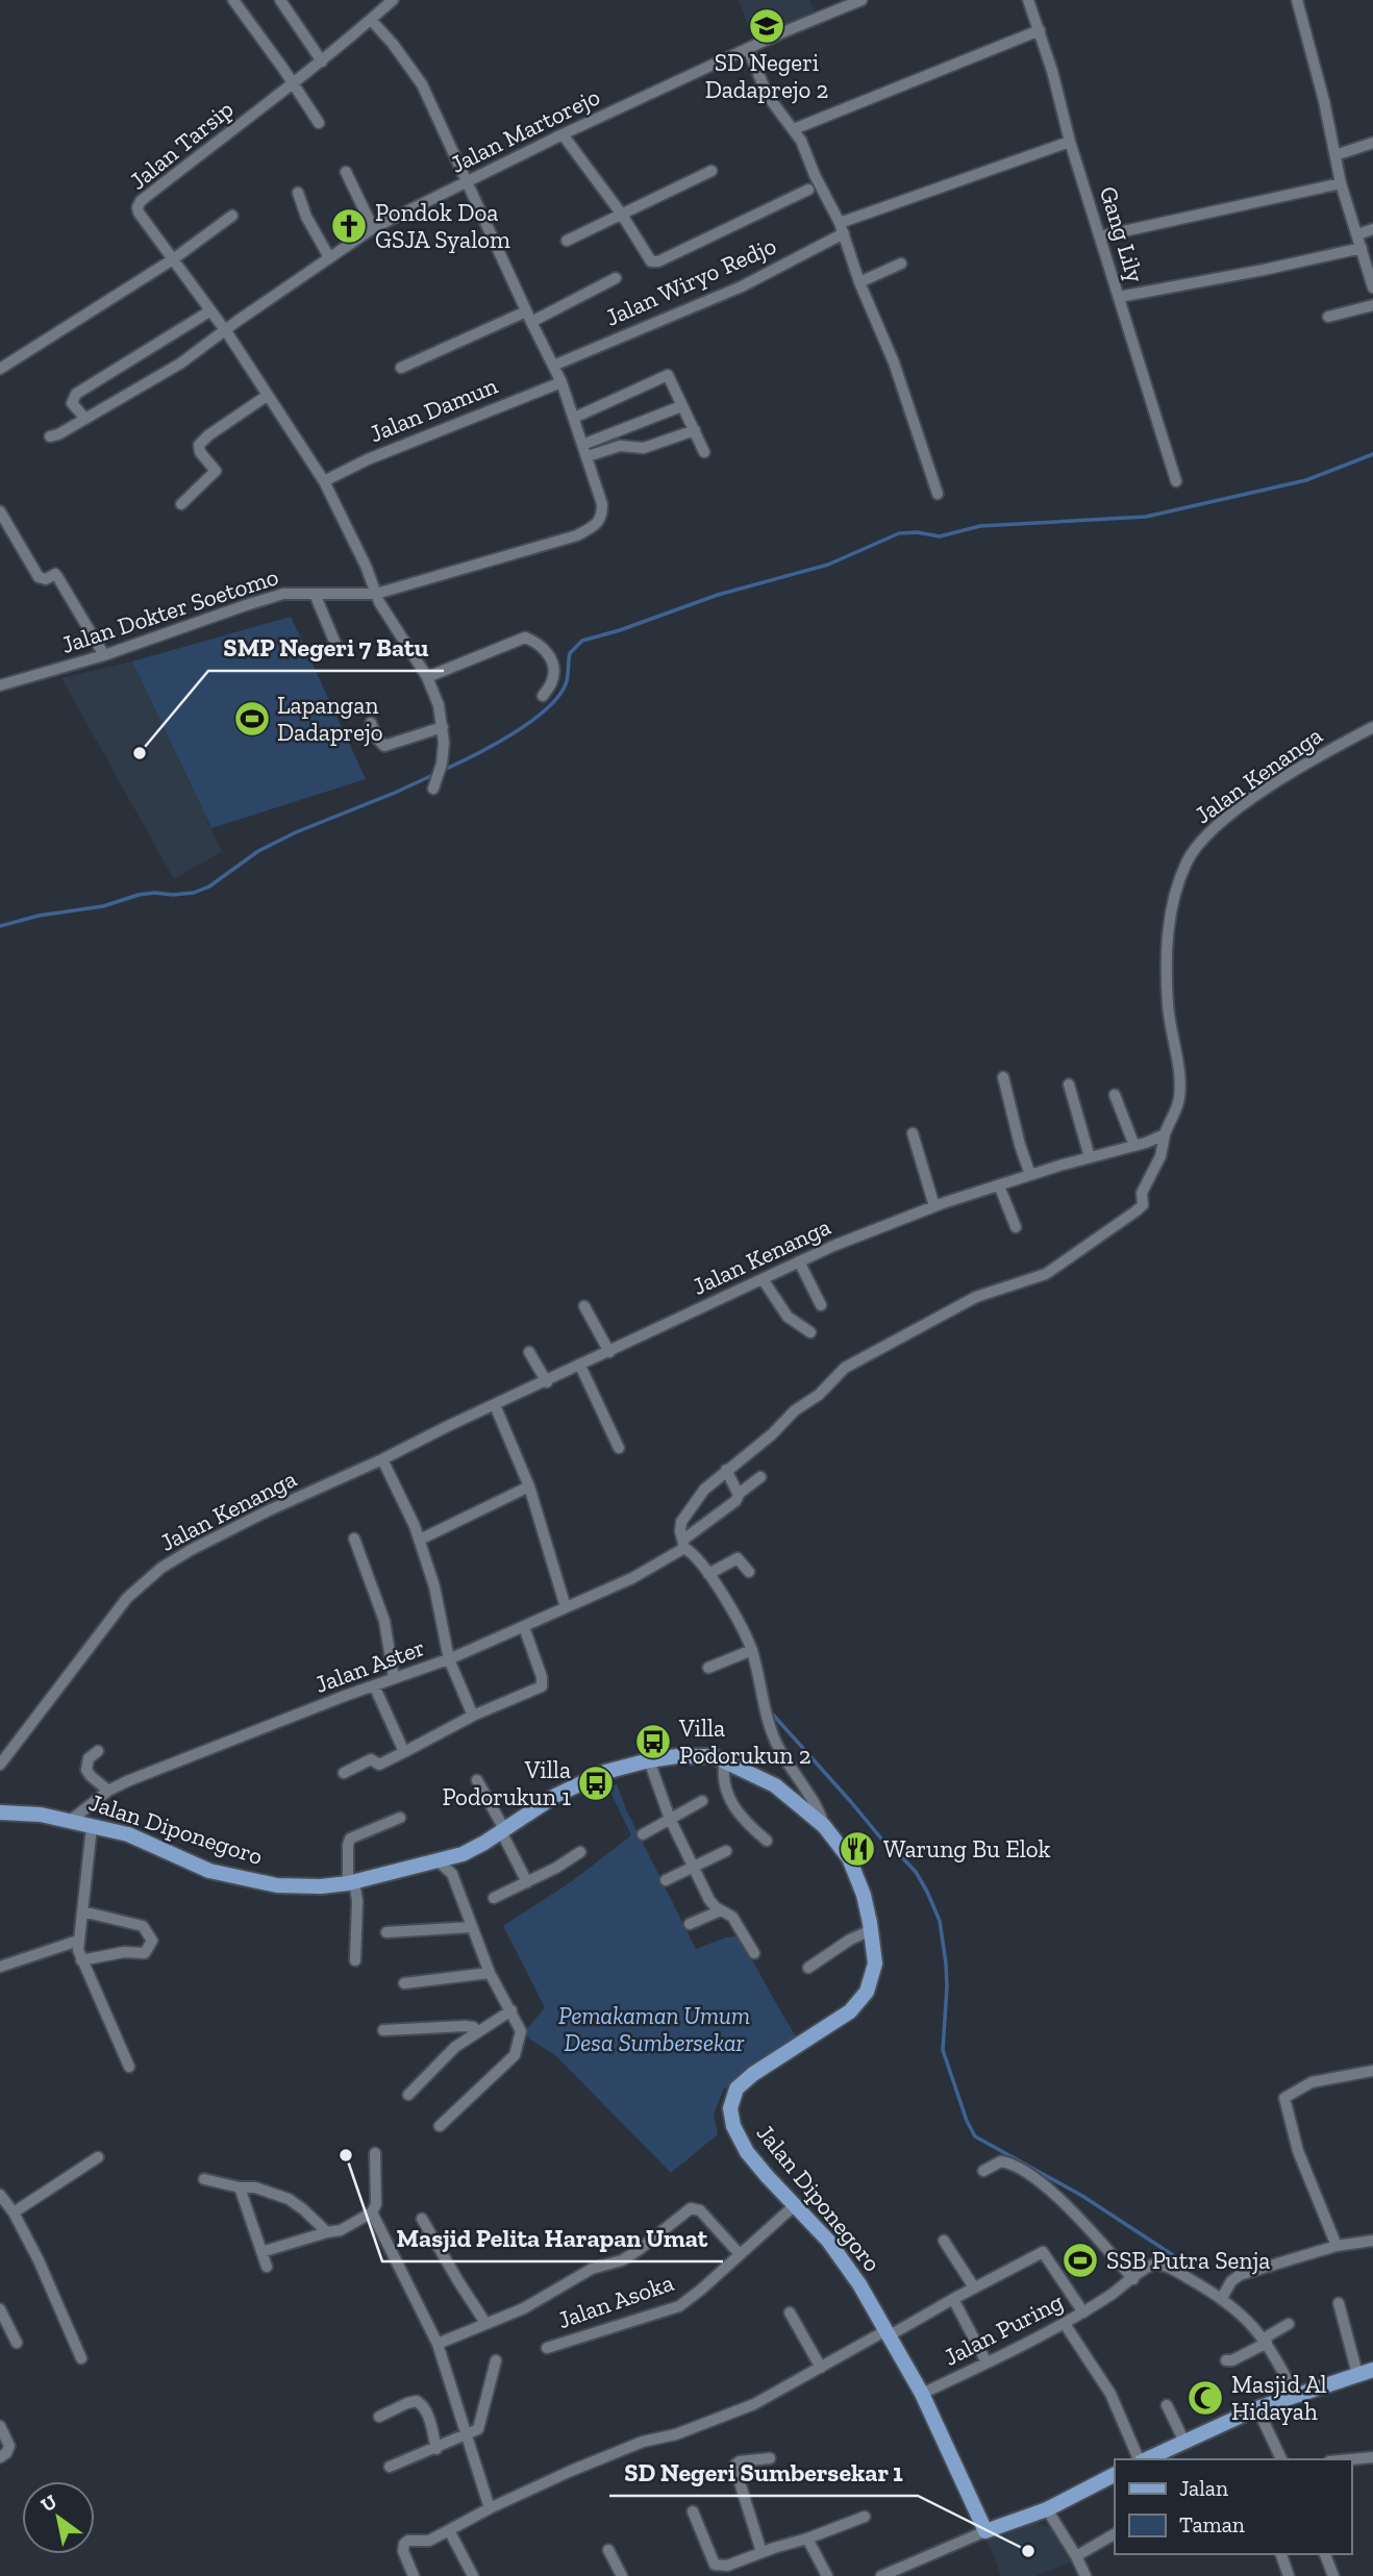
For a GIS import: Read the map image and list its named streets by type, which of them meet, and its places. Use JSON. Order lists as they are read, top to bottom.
{
  "streets": {
    "main road": ["Jalan Diponegoro"],
    "street": [
      "Jalan Martorejo",
      "Jalan Tarsip",
      "Gang Lily",
      "Jalan Wiryo Redjo",
      "Jalan Damun",
      "Jalan Dokter Soetomo",
      "Jalan Kenanga",
      "Jalan Aster",
      "Jalan Asoka",
      "Jalan Puring"
    ]
  },
  "crossings": [
    ["Jalan Martorejo", "Jalan Tarsip"],
    ["Jalan Tarsip", "Jalan Damun"],
    ["Jalan Tarsip", "Jalan Dokter Soetomo"],
    ["Gang Lily", "Jalan Wiryo Redjo"],
    ["Jalan Aster", "Jalan Diponegoro"],
    ["Jalan Diponegoro", "Jalan Asoka"],
    ["Jalan Diponegoro", "Jalan Puring"]
  ],
  "parks": ["Pemakaman Umum Desa Sumbersekar"],
  "places": {
    "school or university": ["SD Negeri Dadaprejo 2"],
    "church": ["Pondok Doa GSJA Syalom"],
    "sports": ["Lapangan Dadaprejo", "SSB Putra Senja"],
    "other": ["SMP Negeri 7 Batu", "Masjid Pelita Harapan Umat", "SD Negeri Sumbersekar 1"],
    "bus stop": ["Villa Podorukun 2", "Villa Podorukun 1"],
    "restaurant": ["Warung Bu Elok"],
    "mosque": ["Masjid Al Hidayah"]
  },
  "legend": ["Jalan", "Taman"],
  "north": "top left"
}
